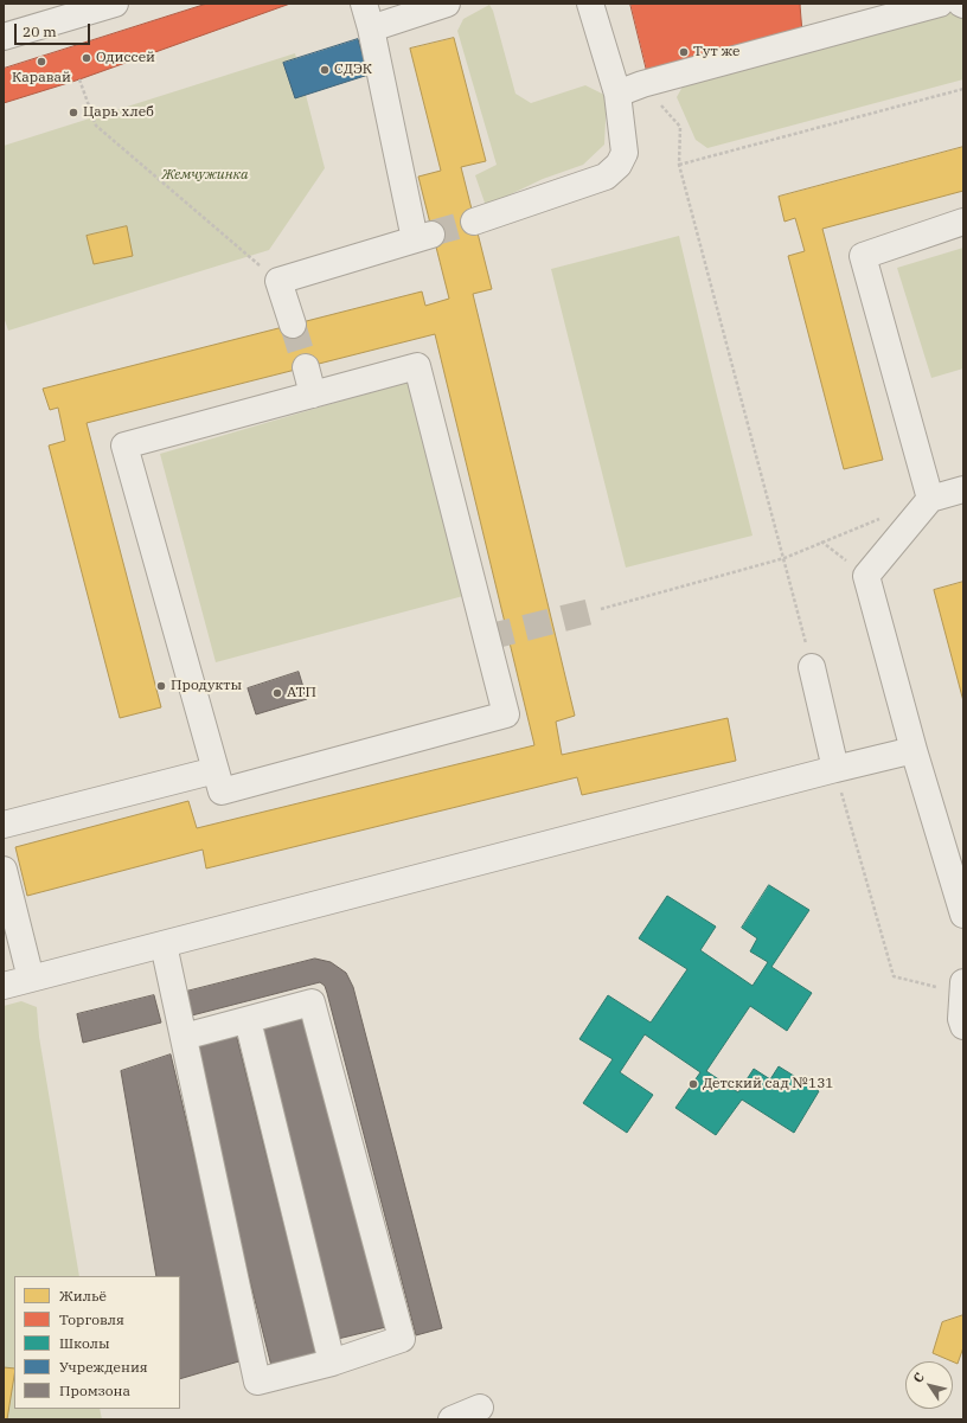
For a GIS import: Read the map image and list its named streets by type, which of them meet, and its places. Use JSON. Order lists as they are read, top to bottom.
{
  "parks": ["Жемчужинка"],
  "places": [
    "Тут же",
    "Одиссей",
    "Каравай",
    "СДЭК",
    "Царь хлеб",
    "Продукты",
    "АТП",
    "Детский сад №131"
  ],
  "legend": [
    "Жильё",
    "Торговля",
    "Школы",
    "Учреждения",
    "Промзона"
  ],
  "scale_bar": "20 m",
  "north": "top left"
}
